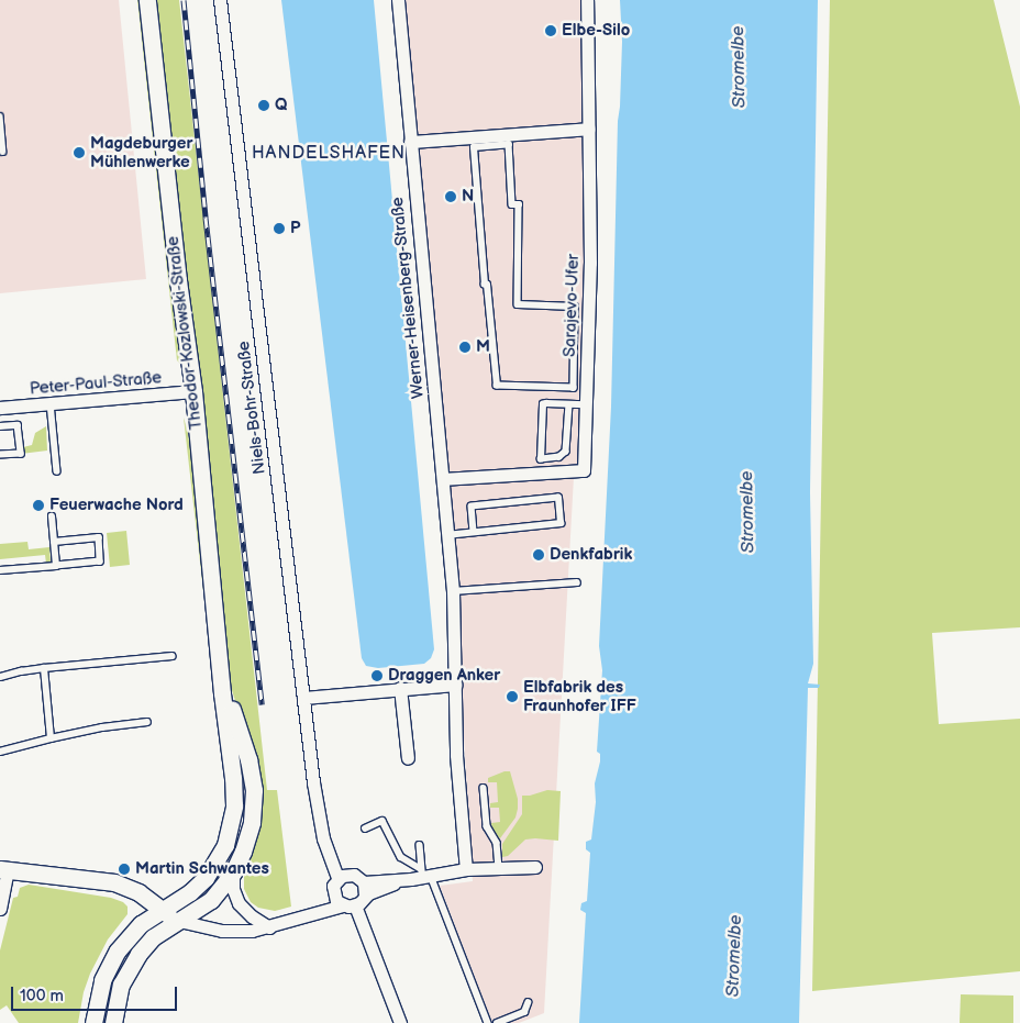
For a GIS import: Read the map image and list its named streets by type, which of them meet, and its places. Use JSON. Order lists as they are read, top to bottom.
{
  "streets": {
    "main road": ["Theodor-Kozlowski-Straße"],
    "street": [
      "Werner-Heisenberg-Straße",
      "Sarajevo-Ufer",
      "Peter-Paul-Straße",
      "Niels-Bohr-Straße"
    ]
  },
  "crossings": [
    ["Werner-Heisenberg-Straße", "Sarajevo-Ufer"],
    ["Theodor-Kozlowski-Straße", "Peter-Paul-Straße"]
  ],
  "districts": ["HANDELSHAFEN"],
  "water": ["Stromelbe"],
  "places": [
    "Elbe-Silo",
    "Q",
    "Magdeburger Mühlenwerke",
    "N",
    "P",
    "M",
    "Feuerwache Nord",
    "Denkfabrik",
    "Draggen Anker",
    "Elbfabrik des Fraunhofer IFF",
    "Martin Schwantes"
  ],
  "scale_bar": "100 m"
}
